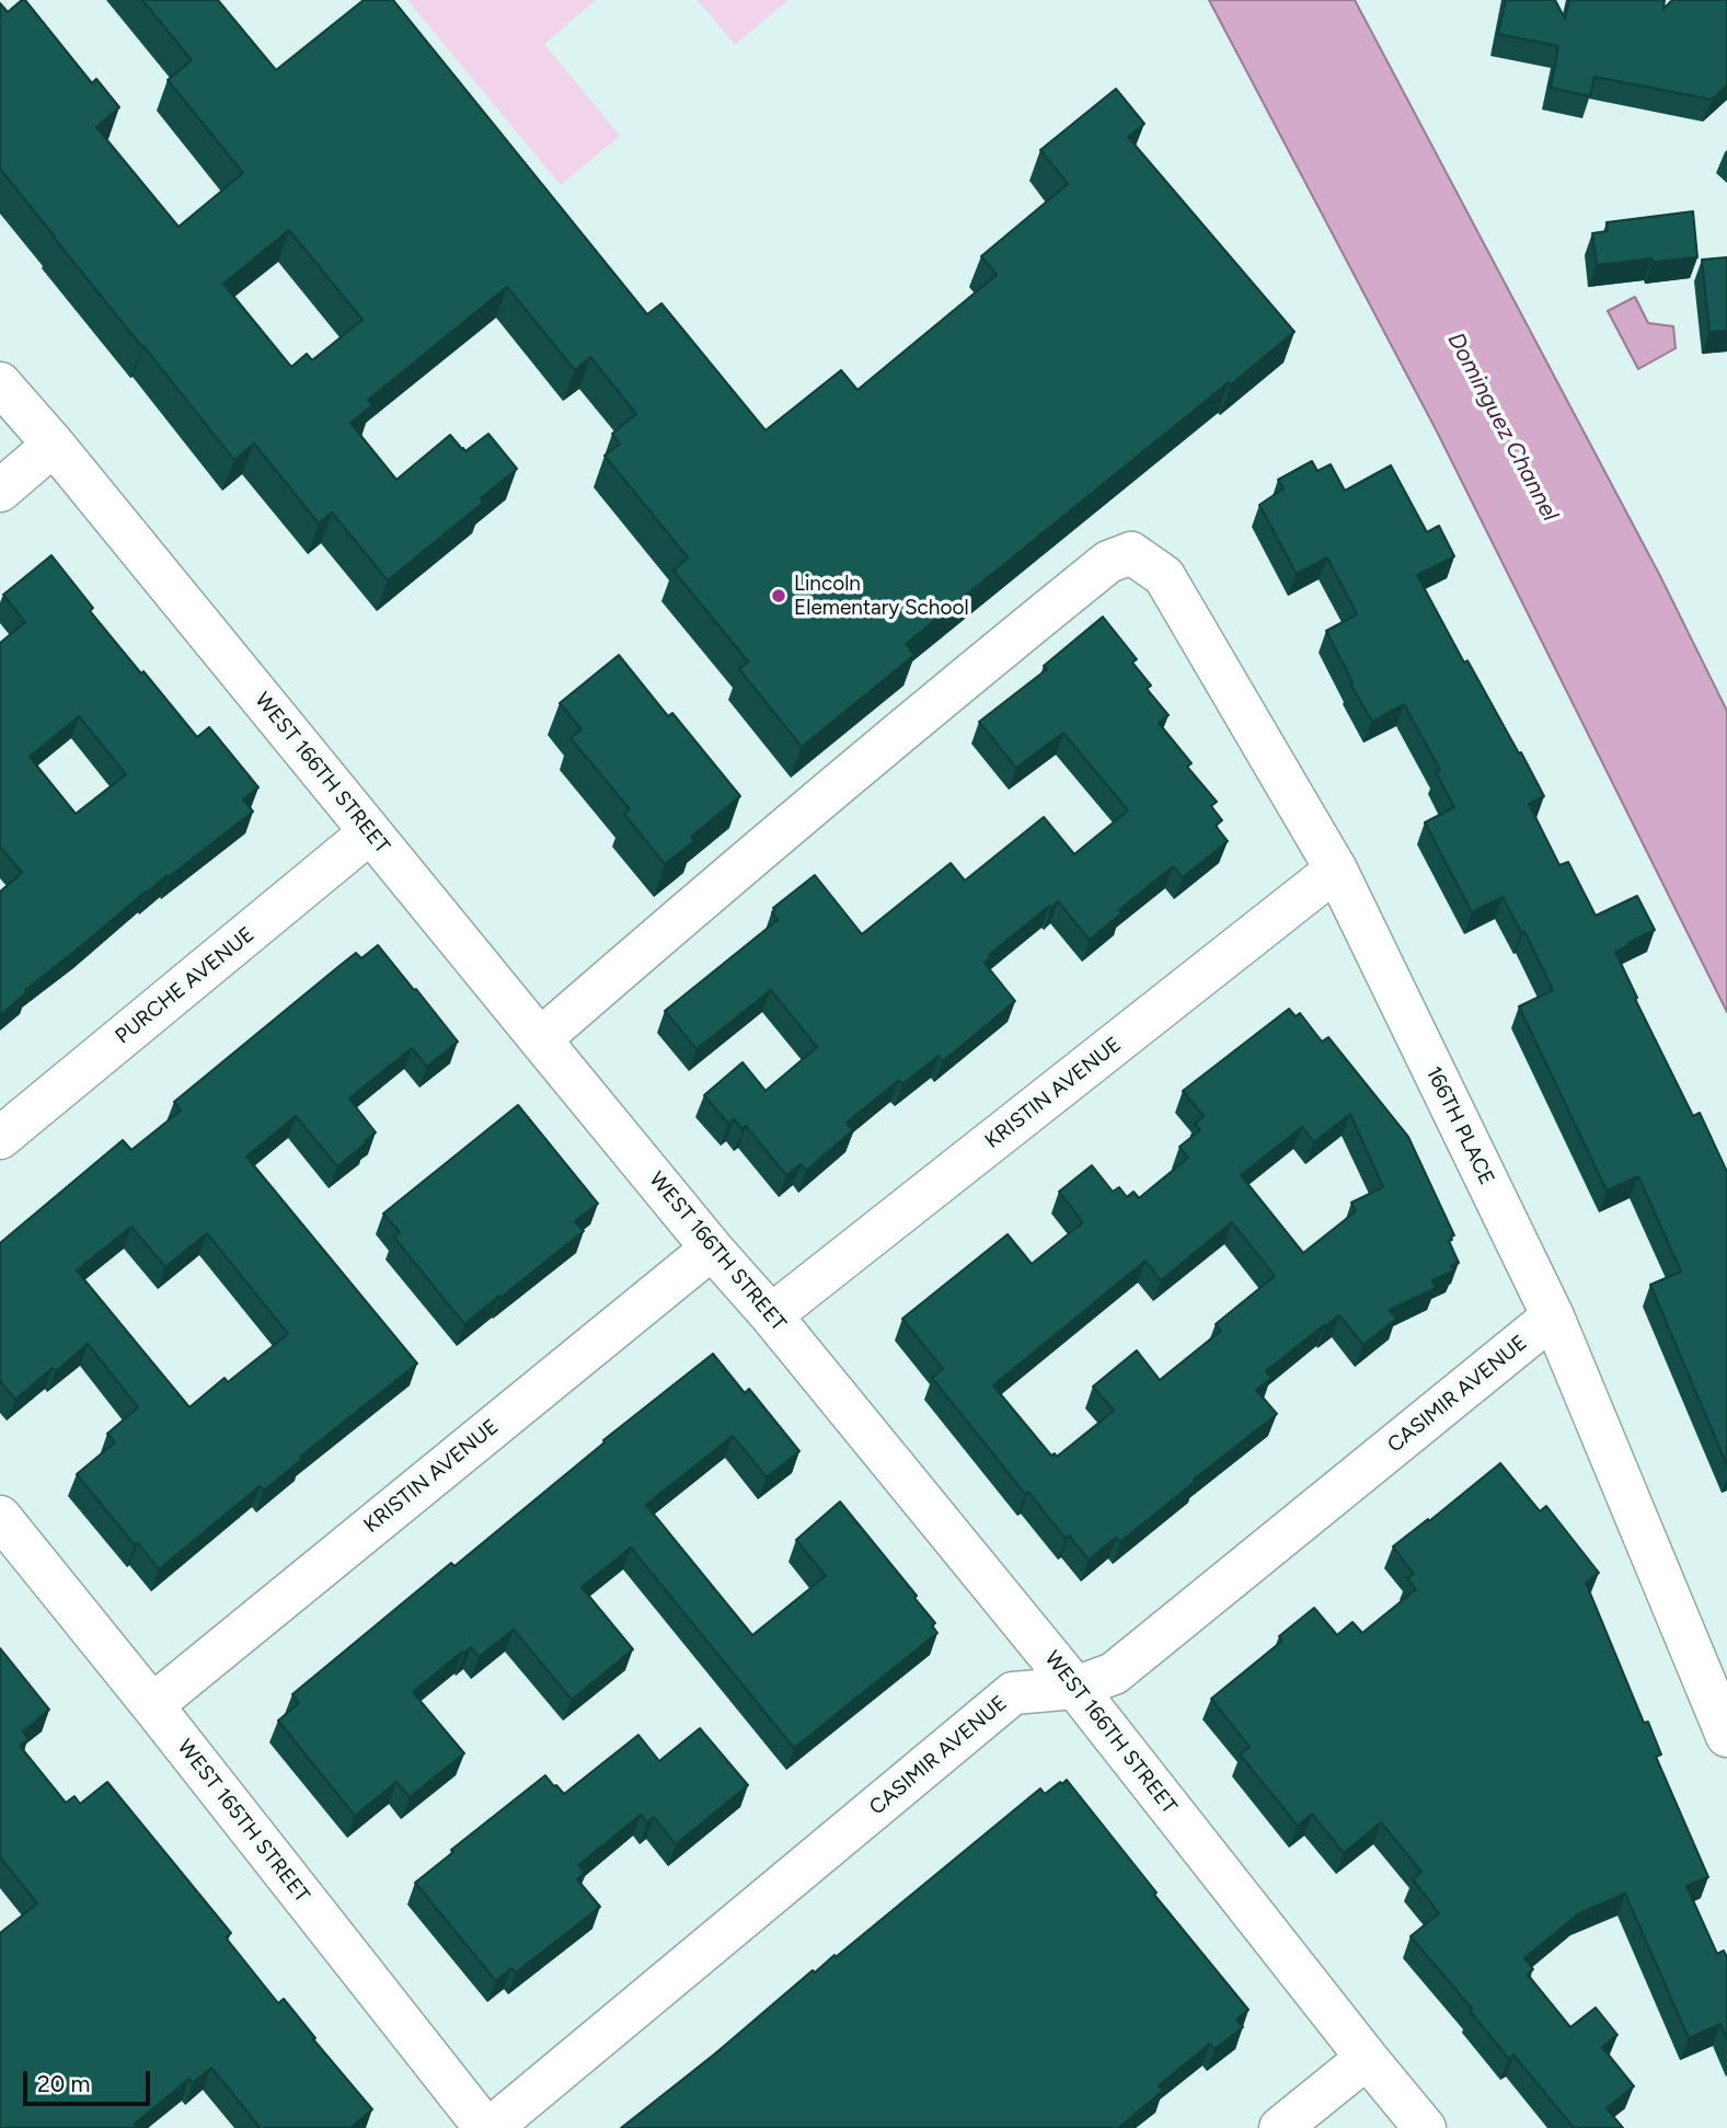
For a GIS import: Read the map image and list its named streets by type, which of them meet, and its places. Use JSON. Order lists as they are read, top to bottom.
{
  "streets": {
    "street": [
      "WEST 166TH STREET",
      "PURCHE AVENUE",
      "KRISTIN AVENUE",
      "166TH PLACE",
      "CASIMIR AVENUE",
      "WEST 165TH STREET"
    ]
  },
  "crossings": [
    ["WEST 166TH STREET", "PURCHE AVENUE"],
    ["WEST 166TH STREET", "KRISTIN AVENUE"],
    ["WEST 166TH STREET", "166TH PLACE"],
    ["WEST 166TH STREET", "CASIMIR AVENUE"],
    ["KRISTIN AVENUE", "166TH PLACE"],
    ["KRISTIN AVENUE", "WEST 165TH STREET"],
    ["166TH PLACE", "CASIMIR AVENUE"]
  ],
  "water": ["Dominguez Channel"],
  "places": ["Lincoln Elementary School"],
  "scale_bar": "20 m"
}
